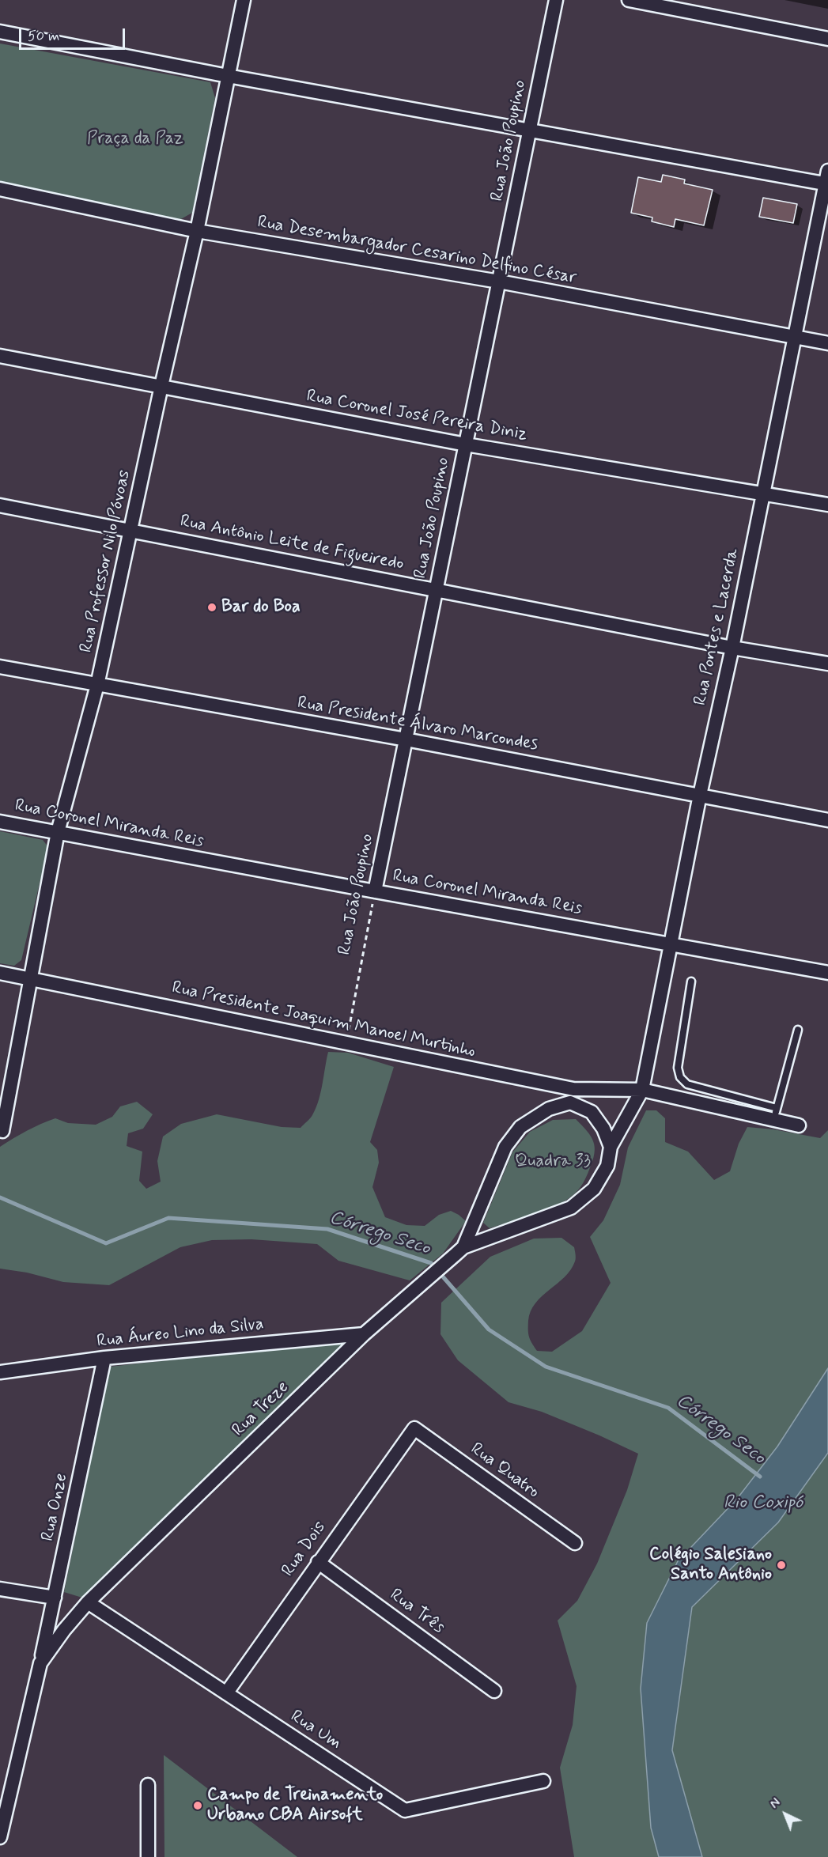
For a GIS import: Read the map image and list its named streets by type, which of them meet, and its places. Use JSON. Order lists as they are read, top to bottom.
{
  "streets": {
    "street": [
      "Rua João Poupino",
      "Rua Desembargador Cesarino Delfino César",
      "Rua Coronel José Pereira Diniz",
      "Rua Antônio Leite de Figueiredo",
      "Rua Professor Nilo Póvoas",
      "Rua Pontes e Lacerda",
      "Rua Presidente Álvaro Marcondes",
      "Rua Coronel Miranda Reis",
      "Rua Presidente Joaquim Manoel Murtinho",
      "Rua Áureo Lino da Silva",
      "Rua Treze",
      "Rua Quatro",
      "Rua Onze",
      "Rua Dois",
      "Rua Três",
      "Rua Um"
    ]
  },
  "crossings": [
    ["Rua João Poupino", "Rua Desembargador Cesarino Delfino César"],
    ["Rua João Poupino", "Rua Coronel José Pereira Diniz"],
    ["Rua João Poupino", "Rua Antônio Leite de Figueiredo"],
    ["Rua João Poupino", "Rua Presidente Álvaro Marcondes"],
    ["Rua João Poupino", "Rua Coronel Miranda Reis"],
    ["Rua João Poupino", "Rua Presidente Joaquim Manoel Murtinho"],
    ["Rua Desembargador Cesarino Delfino César", "Rua Professor Nilo Póvoas"],
    ["Rua Desembargador Cesarino Delfino César", "Rua Pontes e Lacerda"],
    ["Rua Coronel José Pereira Diniz", "Rua Professor Nilo Póvoas"],
    ["Rua Coronel José Pereira Diniz", "Rua Pontes e Lacerda"],
    ["Rua Antônio Leite de Figueiredo", "Rua Professor Nilo Póvoas"],
    ["Rua Antônio Leite de Figueiredo", "Rua Pontes e Lacerda"],
    ["Rua Professor Nilo Póvoas", "Rua Presidente Álvaro Marcondes"],
    ["Rua Professor Nilo Póvoas", "Rua Coronel Miranda Reis"],
    ["Rua Professor Nilo Póvoas", "Rua Presidente Joaquim Manoel Murtinho"],
    ["Rua Pontes e Lacerda", "Rua Presidente Álvaro Marcondes"],
    ["Rua Pontes e Lacerda", "Rua Coronel Miranda Reis"],
    ["Rua Pontes e Lacerda", "Rua Presidente Joaquim Manoel Murtinho"],
    ["Rua Pontes e Lacerda", "Rua Treze"],
    ["Rua Presidente Joaquim Manoel Murtinho", "Rua Treze"],
    ["Rua Áureo Lino da Silva", "Rua Treze"],
    ["Rua Áureo Lino da Silva", "Rua Onze"],
    ["Rua Treze", "Rua Onze"],
    ["Rua Treze", "Rua Um"],
    ["Rua Quatro", "Rua Dois"],
    ["Rua Dois", "Rua Três"],
    ["Rua Dois", "Rua Um"]
  ],
  "water": ["Córrego Seco", "Rio Coxipó"],
  "parks": ["Praça da Paz", "Quadra 33"],
  "places": ["Bar do Boa", "Colégio Salesiano Santo Antônio", "Campo de Treinamento Urbano CBA Airsoft"],
  "scale_bar": "50 m",
  "north": "top left"
}
